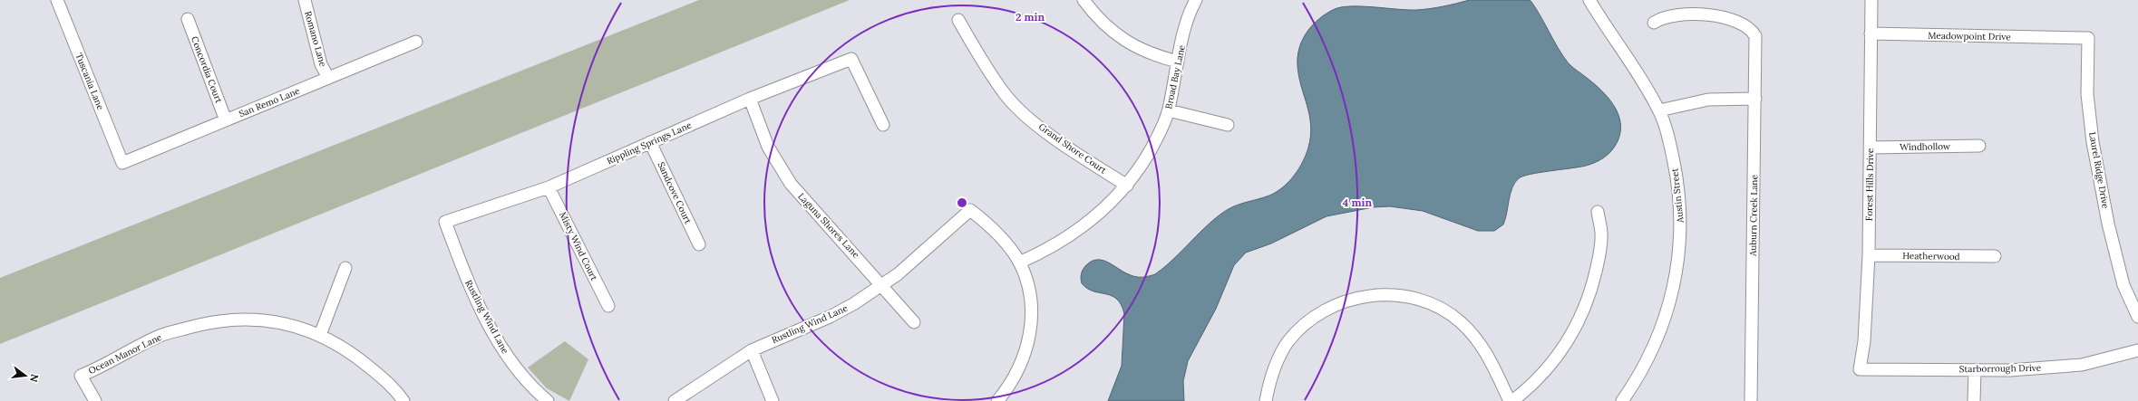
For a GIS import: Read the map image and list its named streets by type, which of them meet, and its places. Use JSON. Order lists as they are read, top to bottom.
{
  "streets": {
    "street": [
      "Meadowpoint Drive",
      "Romano Lane",
      "Concordia Court",
      "Broad Bay Lane",
      "Tuscania Lane",
      "San Remo Lane",
      "Rippling Springs Lane",
      "Windhollow",
      "Grand Shore Court",
      "Laurel Ridge Drive",
      "Forest Hills Drive",
      "Sandcove Court",
      "Austin Street",
      "Auburn Creek Lane",
      "Laguna Shores Lane",
      "Misty Wind Court",
      "Heatherwood",
      "Rustling Wind Lane",
      "Ocean Manor Lane",
      "Starborrough Drive"
    ]
  },
  "crossings": [
    ["Meadowpoint Drive", "Laurel Ridge Drive"],
    ["Meadowpoint Drive", "Forest Hills Drive"],
    ["Romano Lane", "San Remo Lane"],
    ["Concordia Court", "San Remo Lane"],
    ["Broad Bay Lane", "Grand Shore Court"],
    ["Broad Bay Lane", "Rustling Wind Lane"],
    ["Tuscania Lane", "San Remo Lane"],
    ["Rippling Springs Lane", "Sandcove Court"],
    ["Rippling Springs Lane", "Laguna Shores Lane"],
    ["Rippling Springs Lane", "Misty Wind Court"],
    ["Rippling Springs Lane", "Rustling Wind Lane"],
    ["Windhollow", "Forest Hills Drive"],
    ["Forest Hills Drive", "Heatherwood"],
    ["Forest Hills Drive", "Starborrough Drive"],
    ["Laguna Shores Lane", "Rustling Wind Lane"]
  ],
  "north": "right",
  "rings": ["2 min", "4 min"]
}
